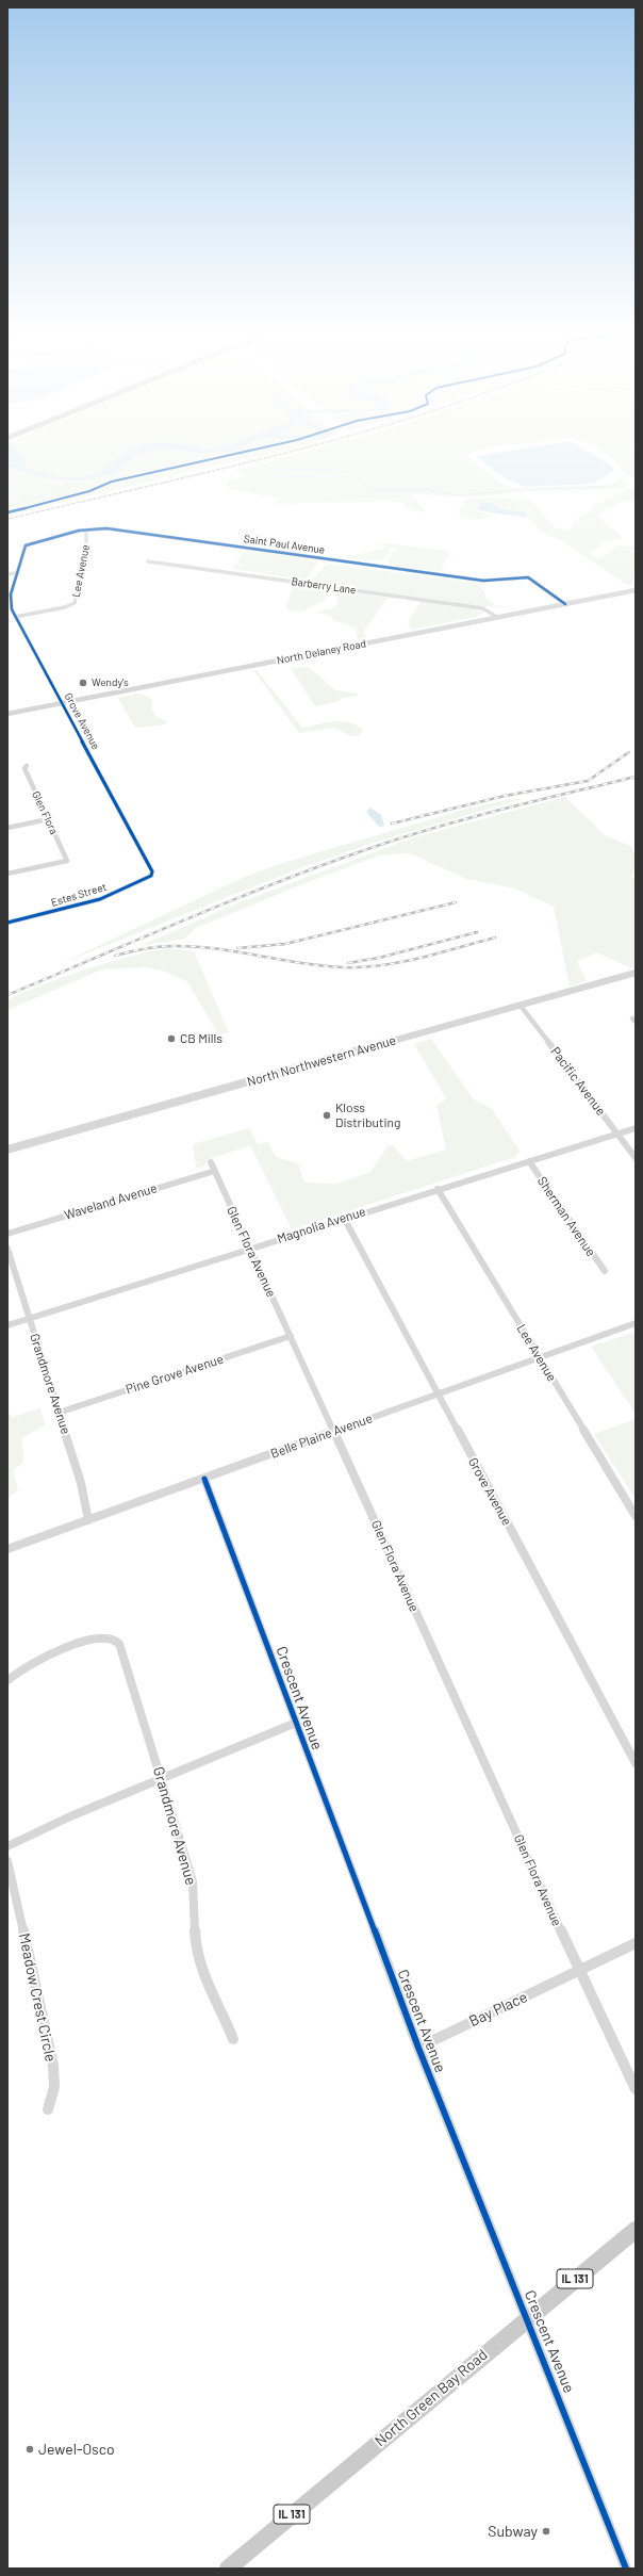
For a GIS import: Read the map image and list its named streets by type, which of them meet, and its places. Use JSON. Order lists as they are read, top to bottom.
{
  "streets": {
    "main road": ["IL 131", "North Green Bay Road"],
    "street": [
      "Saint Paul Avenue",
      "Lee Avenue",
      "Barberry Lane",
      "North Delaney Road",
      "Grove Avenue",
      "Glen Flora",
      "Estes Street",
      "North Northwestern Avenue",
      "Pacific Avenue",
      "Waveland Avenue",
      "Sherman Avenue",
      "Magnolia Avenue",
      "Glen Flora Avenue",
      "Pine Grove Avenue",
      "Grandmore Avenue",
      "Belle Plaine Avenue",
      "Crescent Avenue",
      "Meadow Crest Circle",
      "Bay Place"
    ]
  },
  "crossings": [
    ["Saint Paul Avenue", "Lee Avenue"],
    ["Saint Paul Avenue", "North Delaney Road"],
    ["Saint Paul Avenue", "Grove Avenue"],
    ["Lee Avenue", "Grove Avenue"],
    ["Lee Avenue", "Magnolia Avenue"],
    ["Lee Avenue", "Belle Plaine Avenue"],
    ["Barberry Lane", "North Delaney Road"],
    ["North Delaney Road", "Grove Avenue"],
    ["Grove Avenue", "Estes Street"],
    ["Grove Avenue", "Magnolia Avenue"],
    ["Grove Avenue", "Belle Plaine Avenue"],
    ["North Northwestern Avenue", "Pacific Avenue"],
    ["Pacific Avenue", "Magnolia Avenue"],
    ["Waveland Avenue", "Glen Flora Avenue"],
    ["Sherman Avenue", "Magnolia Avenue"],
    ["Magnolia Avenue", "Glen Flora Avenue"],
    ["Magnolia Avenue", "Grandmore Avenue"],
    ["Glen Flora Avenue", "Pine Grove Avenue"],
    ["Glen Flora Avenue", "Belle Plaine Avenue"],
    ["Glen Flora Avenue", "Bay Place"],
    ["Pine Grove Avenue", "Grandmore Avenue"],
    ["Grandmore Avenue", "Belle Plaine Avenue"],
    ["Belle Plaine Avenue", "Crescent Avenue"],
    ["Crescent Avenue", "Bay Place"],
    ["Crescent Avenue", "North Green Bay Road"]
  ],
  "places": [
    "Wendy's",
    "CB Mills",
    "Kloss Distributing",
    "Jewel-Osco",
    "Subway"
  ]
}
